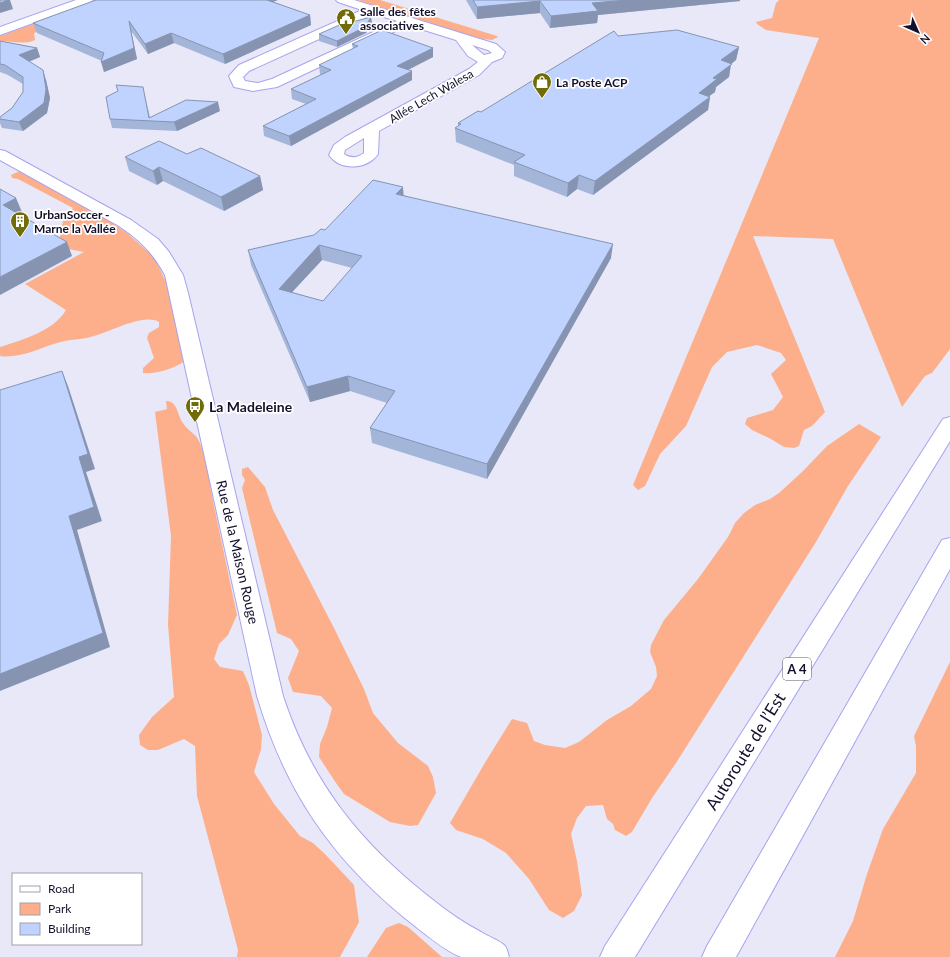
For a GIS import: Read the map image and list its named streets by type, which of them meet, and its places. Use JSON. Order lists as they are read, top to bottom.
{
  "streets": {
    "main road": [
      "Allée Lech Walesa",
      "Rue de la Maison Rouge",
      "A 4",
      "Autoroute de l’Est"
    ]
  },
  "places": {
    "public building": ["Salle des fêtes associatives"],
    "shop": ["La Poste ACP"],
    "building": ["UrbanSoccer - Marne la Vallée"],
    "bus stop": ["La Madeleine"]
  },
  "legend": ["Road", "Park", "Building"],
  "north": "bottom right"
}
